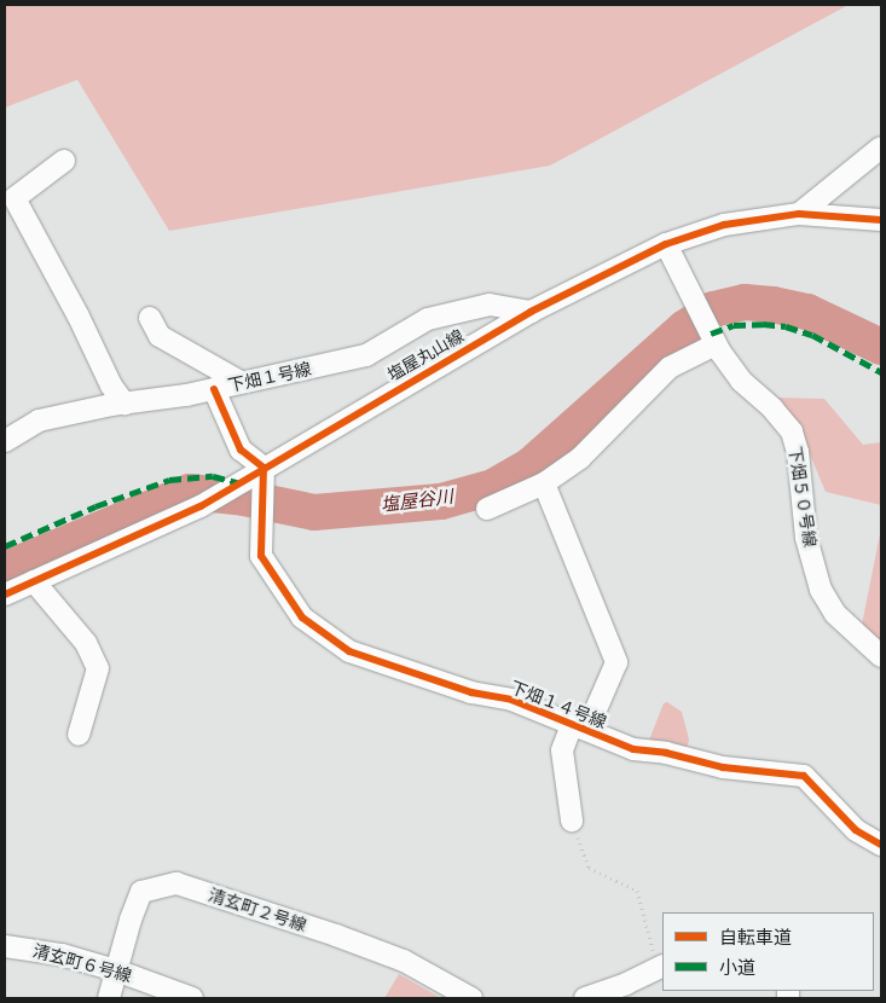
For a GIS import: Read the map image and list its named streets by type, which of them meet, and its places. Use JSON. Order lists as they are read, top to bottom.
{
  "streets": {
    "street": [
      "塩屋丸山線",
      "下畑１号線",
      "下畑５０号線",
      "下畑１４号線",
      "清玄町２号線",
      "清玄町６号線"
    ]
  },
  "crossings": [
    ["塩屋丸山線", "下畑１号線"],
    ["塩屋丸山線", "下畑５０号線"],
    ["塩屋丸山線", "下畑１４号線"],
    ["清玄町２号線", "清玄町６号線"]
  ],
  "water": ["塩屋谷川"],
  "legend": ["自転車道", "小道"]
}
